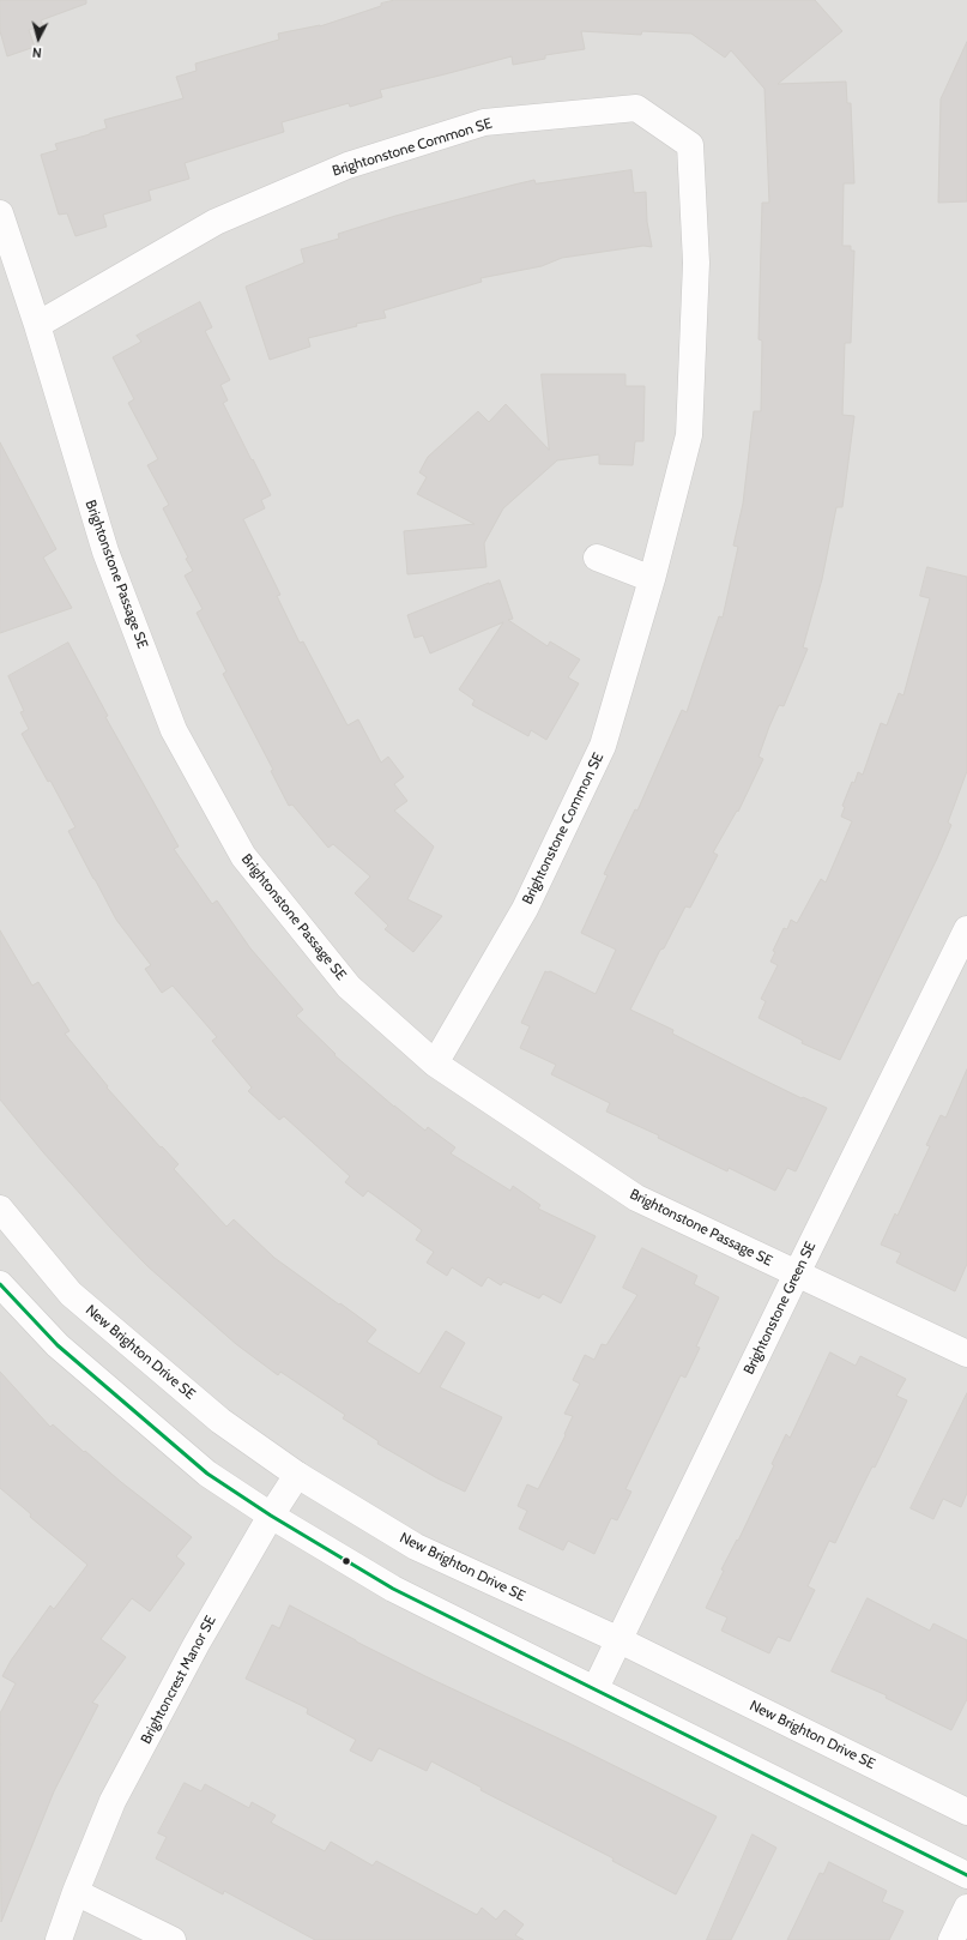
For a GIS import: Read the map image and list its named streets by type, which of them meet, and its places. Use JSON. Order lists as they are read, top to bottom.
{
  "streets": {
    "street": [
      "Brightonstone Common SE",
      "Brightonstone Passage SE",
      "Brightonstone Green SE",
      "New Brighton Drive SE",
      "Brightoncrest Manor SE"
    ]
  },
  "crossings": [
    ["Brightonstone Common SE", "Brightonstone Passage SE"],
    ["Brightonstone Passage SE", "Brightonstone Green SE"],
    ["Brightonstone Green SE", "New Brighton Drive SE"],
    ["New Brighton Drive SE", "Brightoncrest Manor SE"]
  ],
  "north": "bottom"
}
